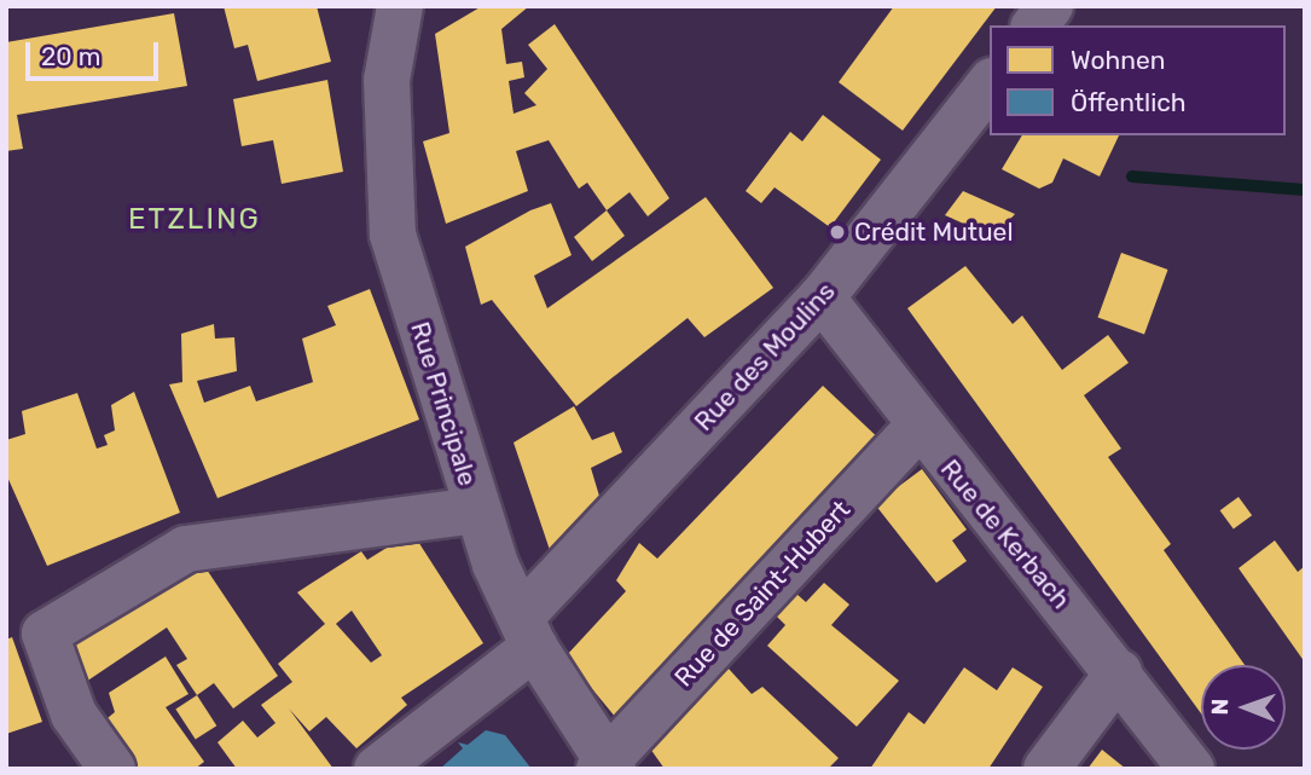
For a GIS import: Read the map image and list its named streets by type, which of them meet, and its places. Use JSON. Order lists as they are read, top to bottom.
{
  "streets": {
    "street": [
      "Rue des Moulins",
      "Rue Principale",
      "Rue de Kerbach",
      "Rue de Saint-Hubert"
    ]
  },
  "crossings": [
    ["Rue des Moulins", "Rue Principale"],
    ["Rue des Moulins", "Rue de Kerbach"],
    ["Rue Principale", "Rue de Saint-Hubert"],
    ["Rue de Kerbach", "Rue de Saint-Hubert"]
  ],
  "districts": ["ETZLING"],
  "places": ["Crédit Mutuel"],
  "legend": ["Wohnen", "Öffentlich"],
  "scale_bar": "20 m",
  "north": "left"
}
